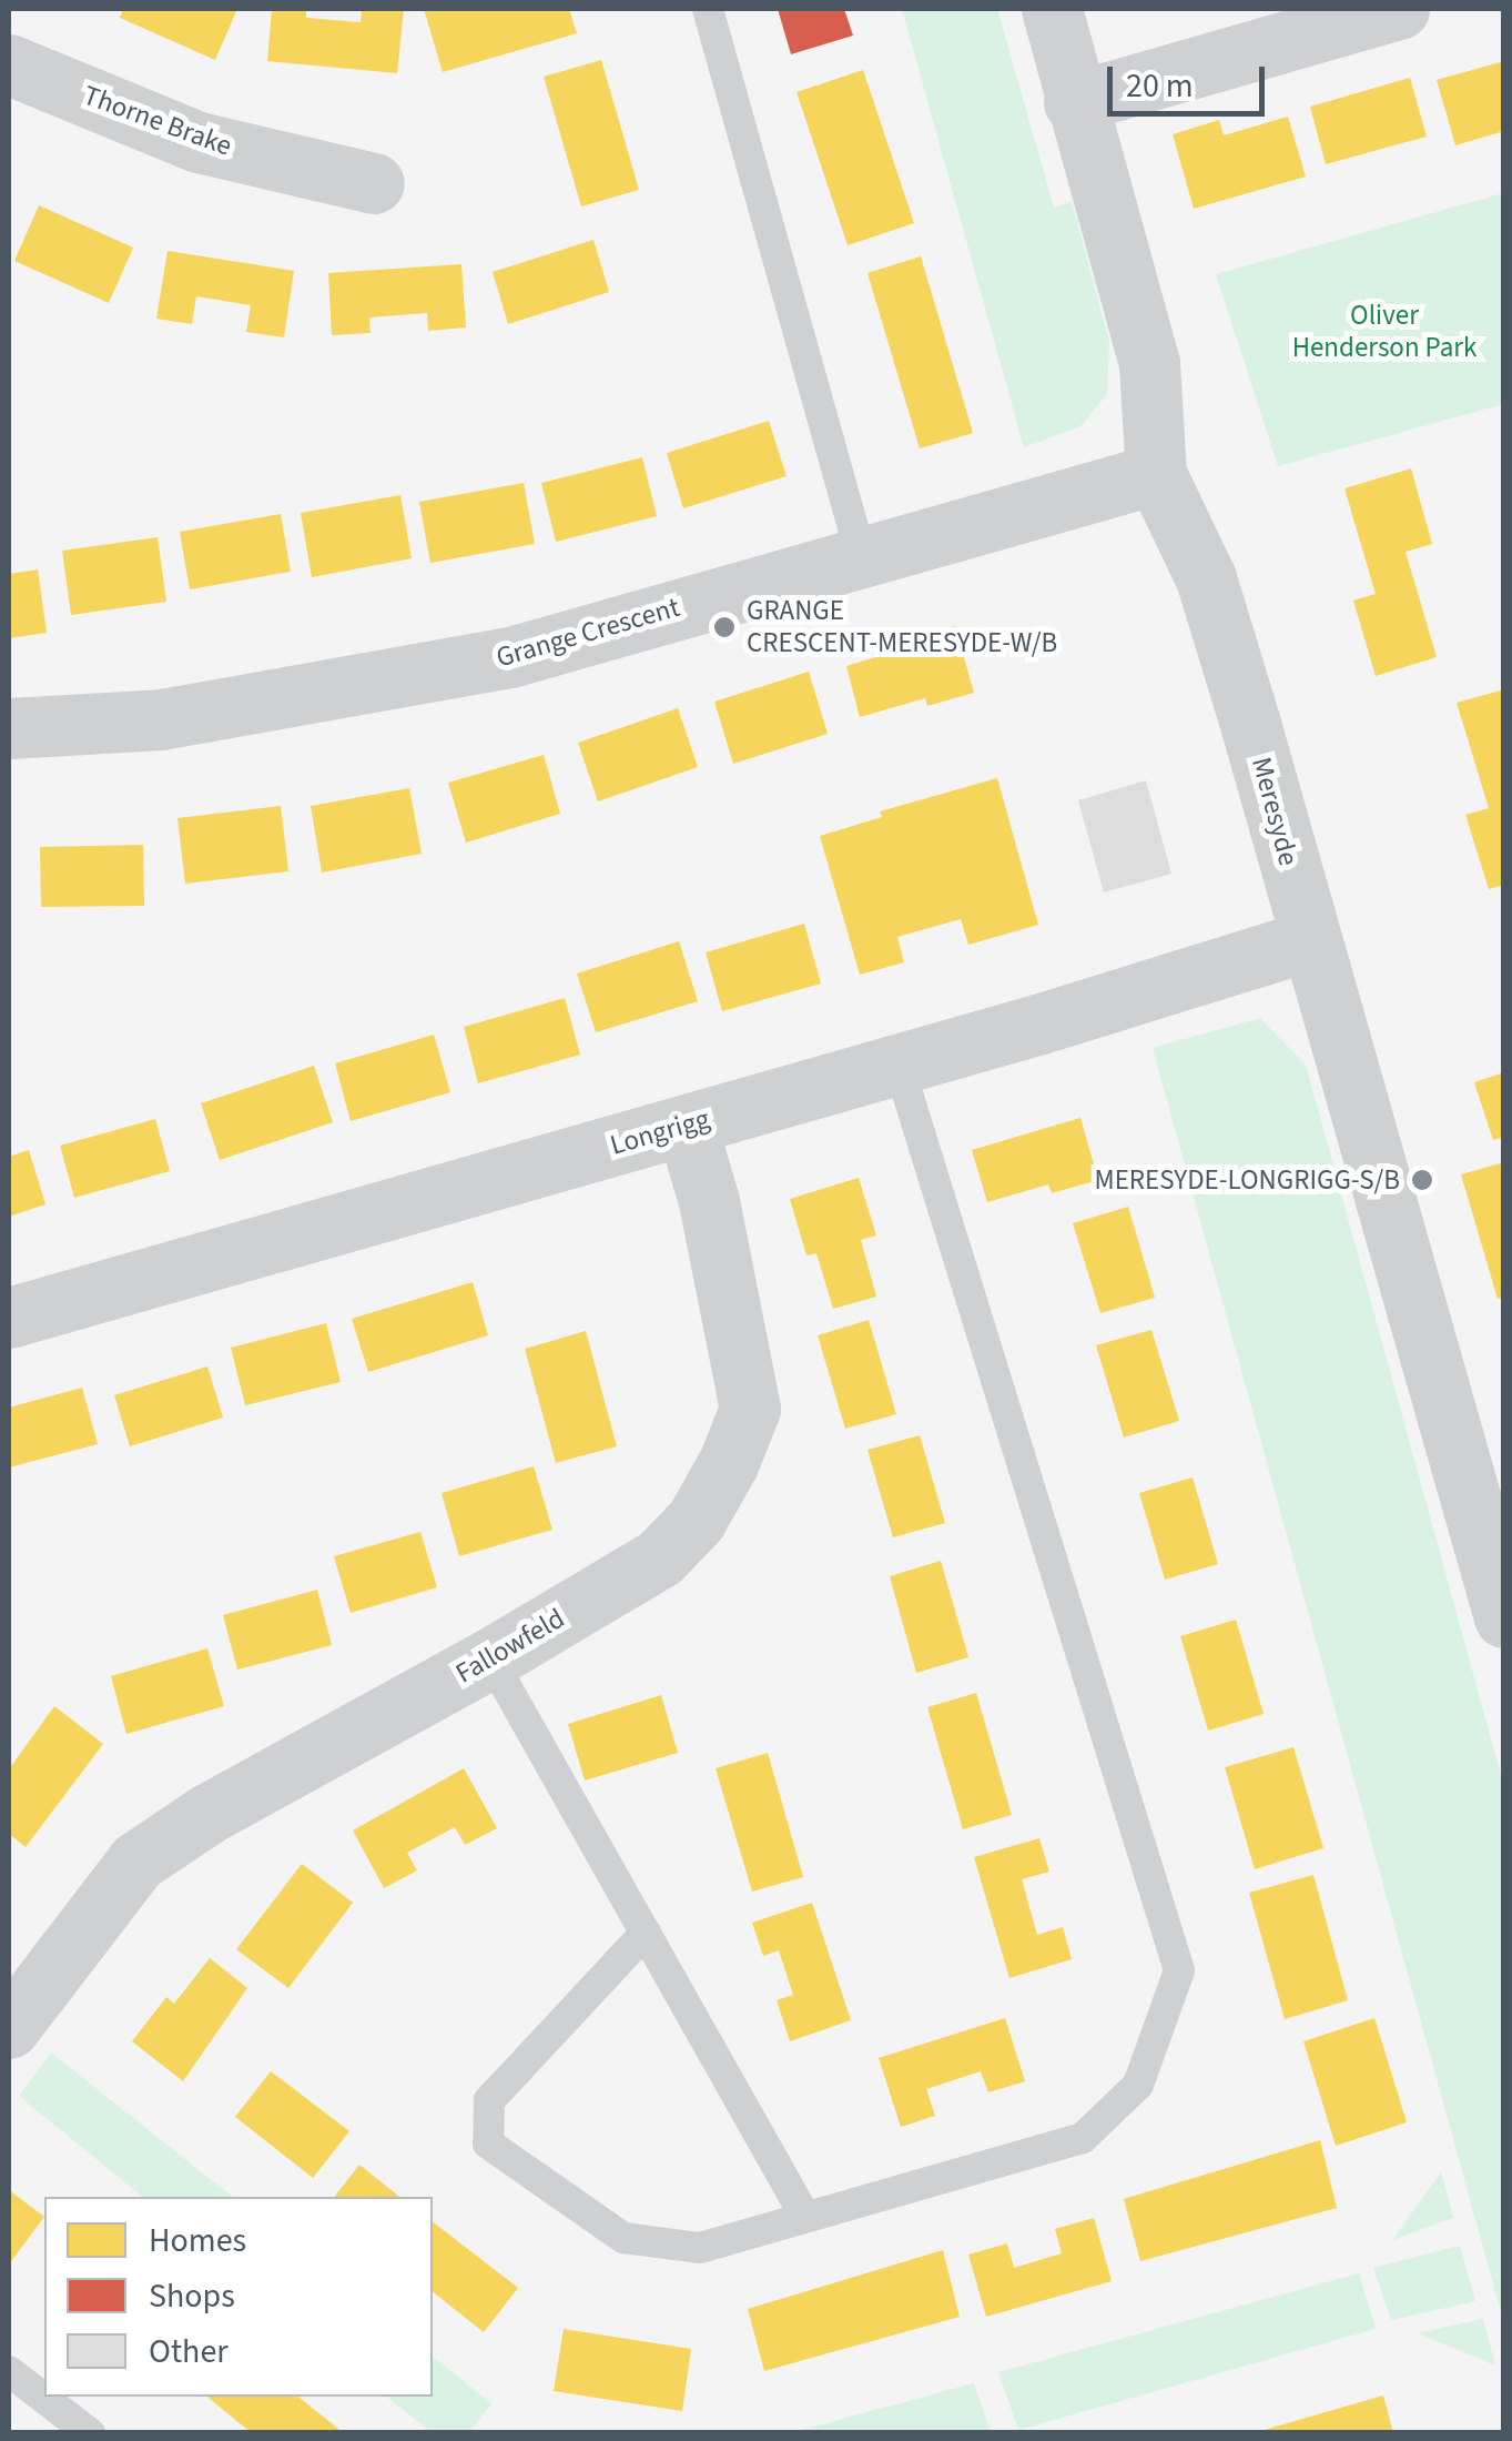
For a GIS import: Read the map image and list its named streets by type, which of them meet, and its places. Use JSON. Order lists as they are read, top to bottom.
{
  "streets": {
    "street": [
      "Thorne Brake",
      "Grange Crescent",
      "Meresyde",
      "Longrigg",
      "Fallowfeld"
    ]
  },
  "crossings": [
    ["Grange Crescent", "Meresyde"],
    ["Meresyde", "Longrigg"],
    ["Longrigg", "Fallowfeld"]
  ],
  "parks": ["Oliver Henderson Park"],
  "places": ["GRANGE CRESCENT-MERESYDE-W/B", "MERESYDE-LONGRIGG-S/B"],
  "legend": ["Homes", "Shops", "Other"],
  "scale_bar": "20 m"
}
